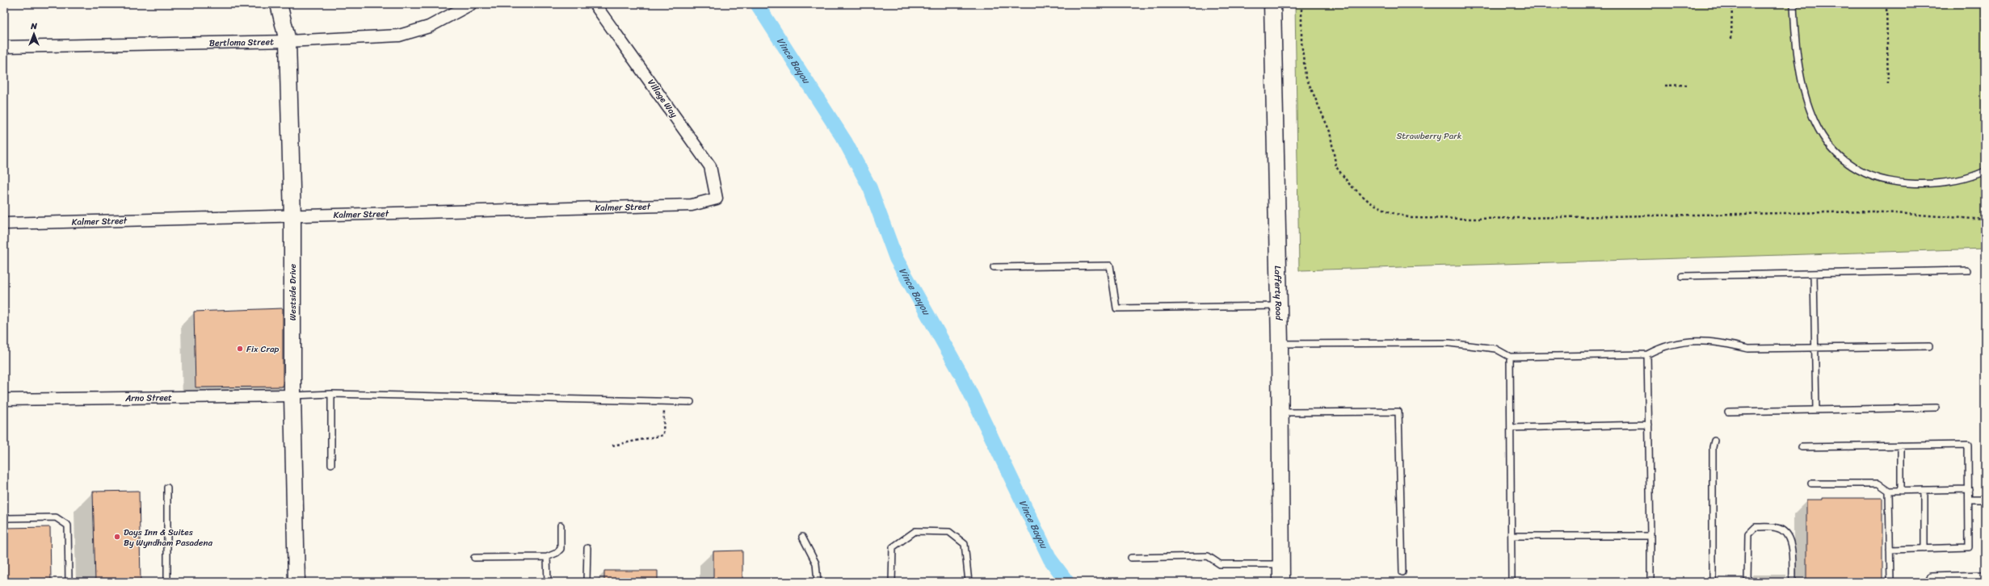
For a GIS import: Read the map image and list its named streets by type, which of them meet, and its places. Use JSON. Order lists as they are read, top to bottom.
{
  "streets": {
    "street": [
      "Bertloma Street",
      "Village Way",
      "Kalmer Street",
      "Westside Drive",
      "Lafferty Road",
      "Arno Street"
    ]
  },
  "crossings": [
    ["Bertloma Street", "Westside Drive"],
    ["Village Way", "Kalmer Street"],
    ["Kalmer Street", "Westside Drive"],
    ["Westside Drive", "Arno Street"]
  ],
  "water": ["Vince Bayou"],
  "parks": ["Strawberry Park"],
  "places": ["Fix Crap", "Days Inn & Suites By Wyndham Pasadena"],
  "north": "top"
}
